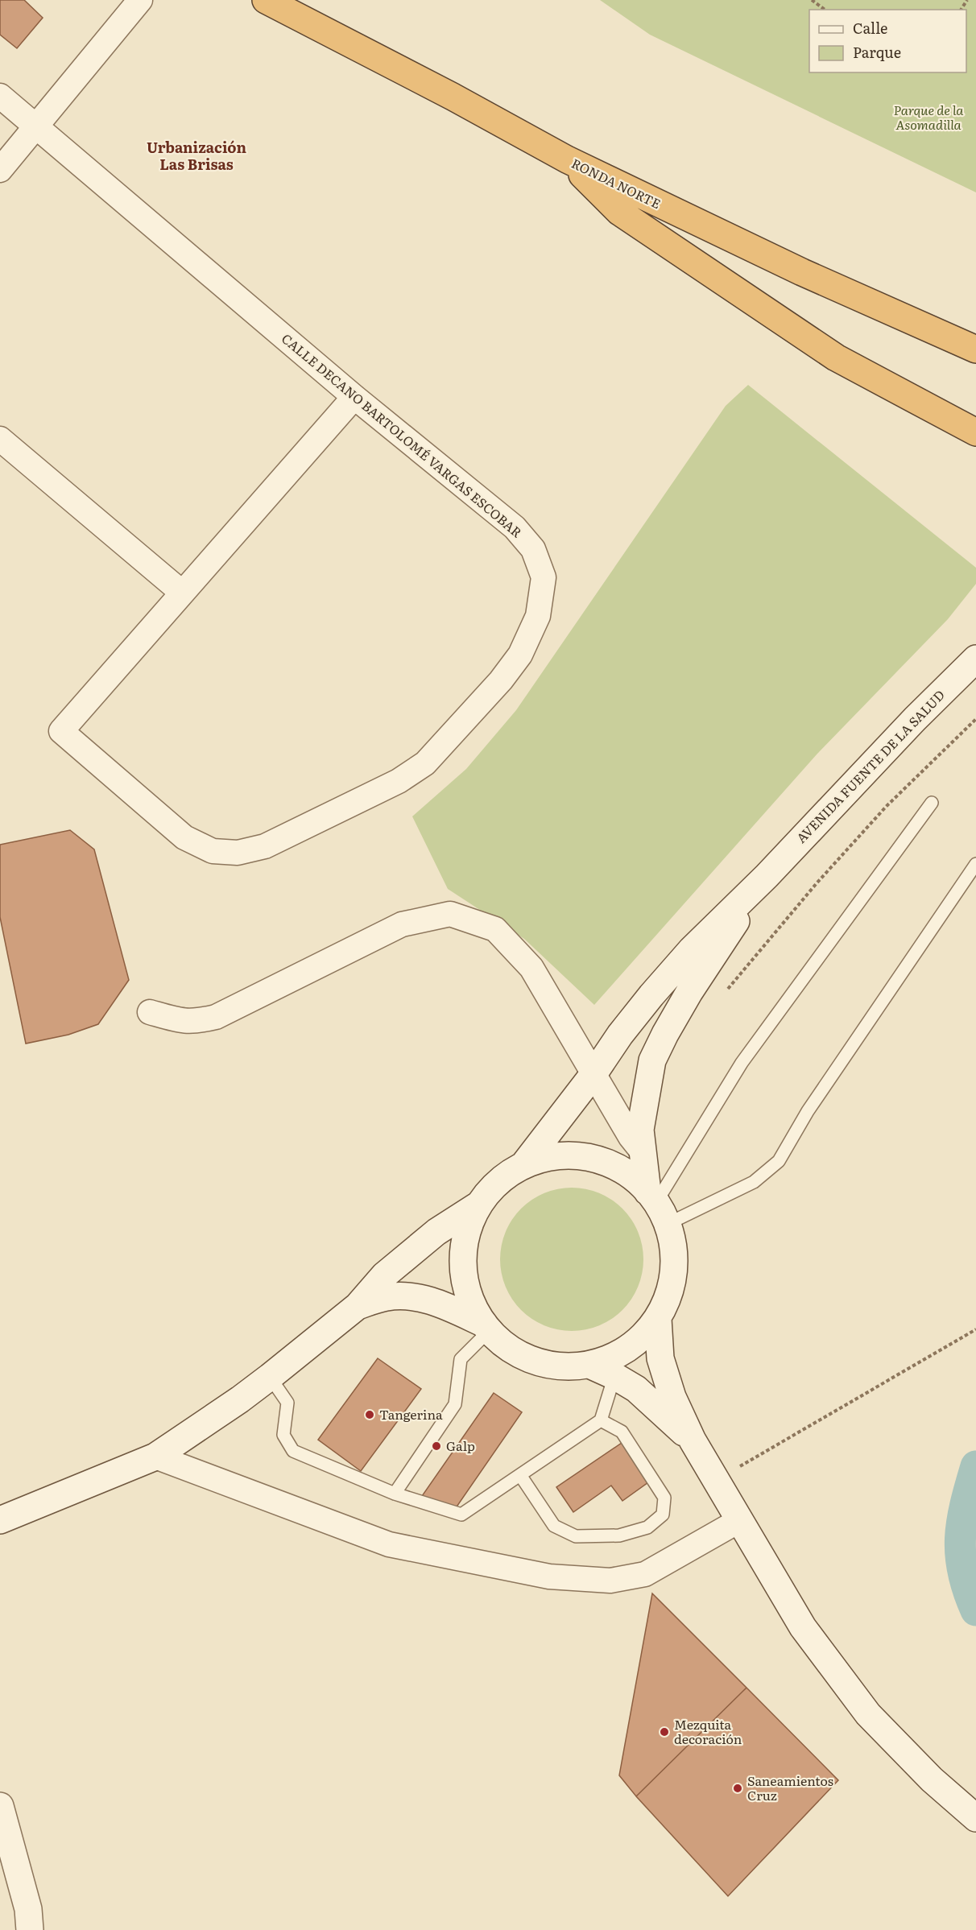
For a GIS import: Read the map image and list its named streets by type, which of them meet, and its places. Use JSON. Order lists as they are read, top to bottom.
{
  "streets": {
    "highway": ["RONDA NORTE"],
    "main road": ["AVENIDA FUENTE DE LA SALUD"],
    "street": ["CALLE DECANO BARTOLOMÉ VARGAS ESCOBAR"]
  },
  "districts": ["Urbanización Las Brisas"],
  "parks": ["Parque de la Asomadilla"],
  "places": [
    "Tangerina",
    "Galp",
    "Mezquita decoración",
    "Saneamientos Cruz"
  ],
  "legend": ["Calle", "Parque"]
}
